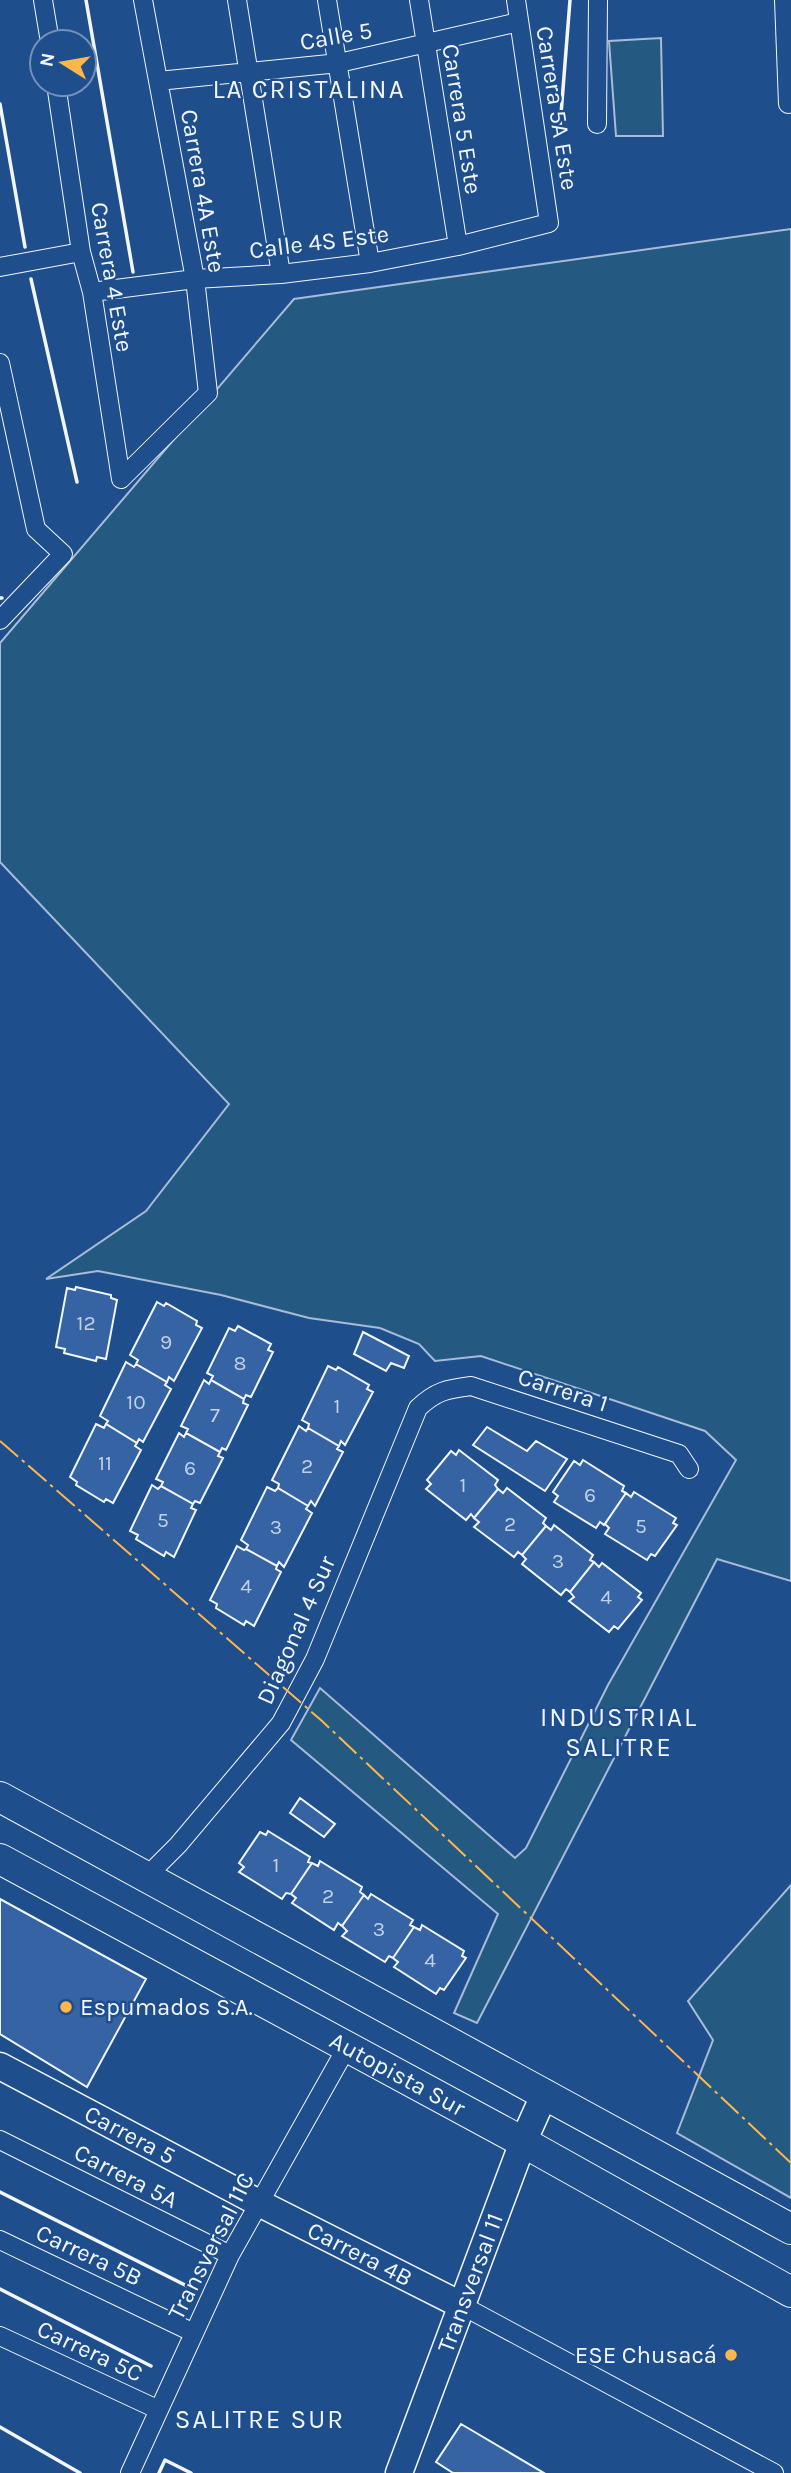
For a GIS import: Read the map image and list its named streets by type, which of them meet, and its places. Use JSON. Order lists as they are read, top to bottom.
{
  "streets": {
    "highway": ["Autopista Sur"],
    "main road": ["Carrera 5", "Carrera 4B", "Transversal 11"],
    "street": [
      "Calle 5",
      "Carrera 5A Este",
      "Carrera 5 Este",
      "Carrera 4A Este",
      "Calle 4S Este",
      "Carrera 4 Este",
      "Carrera 1",
      "Diagonal 4 Sur",
      "Carrera 5A",
      "Transversal 11C",
      "Carrera 5B",
      "Carrera 5C"
    ]
  },
  "crossings": [
    ["Calle 5", "Carrera 5A Este"],
    ["Calle 5", "Carrera 5 Este"],
    ["Calle 5", "Carrera 4A Este"],
    ["Carrera 5A Este", "Calle 4S Este"],
    ["Carrera 5 Este", "Calle 4S Este"],
    ["Carrera 4A Este", "Calle 4S Este"],
    ["Carrera 4A Este", "Carrera 4 Este"],
    ["Calle 4S Este", "Carrera 4 Este"],
    ["Carrera 1", "Diagonal 4 Sur"],
    ["Autopista Sur", "Transversal 11C"],
    ["Autopista Sur", "Transversal 11"],
    ["Carrera 5", "Transversal 11C"],
    ["Carrera 5", "Carrera 4B"],
    ["Carrera 5A", "Transversal 11C"],
    ["Transversal 11C", "Carrera 4B"],
    ["Transversal 11C", "Carrera 5B"],
    ["Transversal 11C", "Carrera 5C"],
    ["Carrera 4B", "Transversal 11"]
  ],
  "districts": ["LA CRISTALINA", "INDUSTRIAL SALITRE", "SALITRE SUR"],
  "places": ["Espumados S.A.", "ESE Chusacá"],
  "house_numbers": [
    "12",
    "9",
    "8",
    "10",
    "1",
    "7",
    "11",
    "2",
    "6",
    "1",
    "6",
    "5",
    "2",
    "5",
    "3",
    "3",
    "4",
    "4",
    "1",
    "2",
    "3",
    "4"
  ],
  "north": "left"
}
